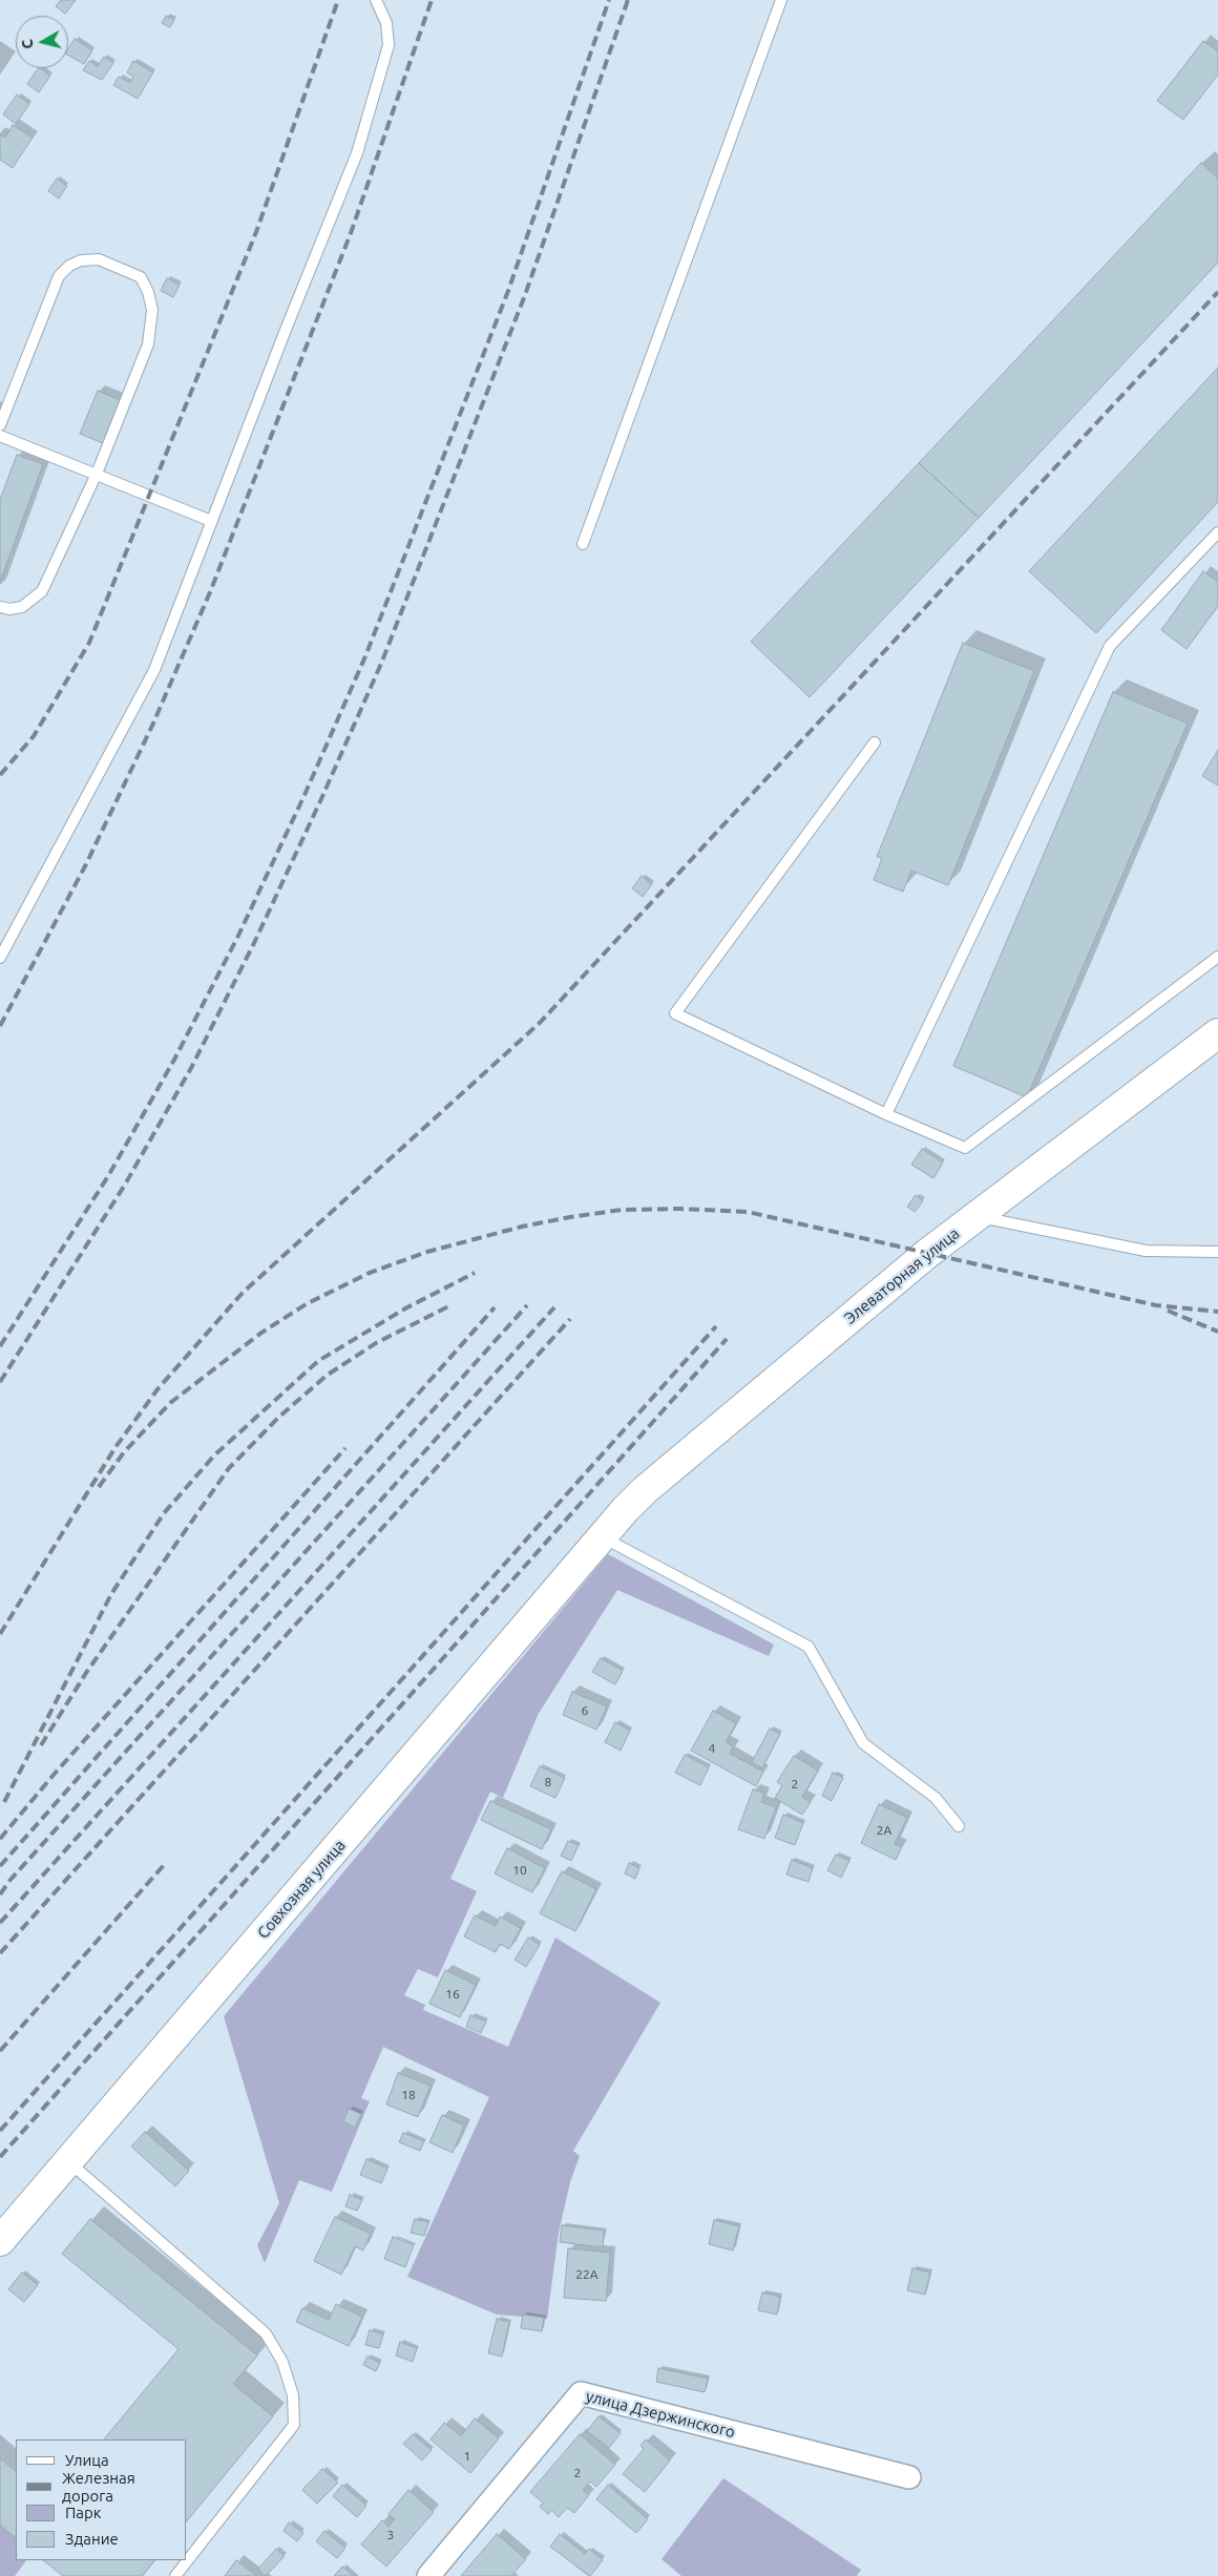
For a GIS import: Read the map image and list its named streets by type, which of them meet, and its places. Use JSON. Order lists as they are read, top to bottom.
{
  "streets": {
    "street": ["Элеваторная улица", "Совхозная улица", "улица Дзержинского"]
  },
  "crossings": [
    ["Элеваторная улица", "Совхозная улица"]
  ],
  "house_numbers": [
    "6",
    "4",
    "8",
    "2",
    "2А",
    "10",
    "16",
    "18",
    "22А",
    "1",
    "2",
    "3"
  ],
  "legend": [
    "Улица",
    "Железная дорога",
    "Парк",
    "Здание"
  ],
  "north": "left"
}
